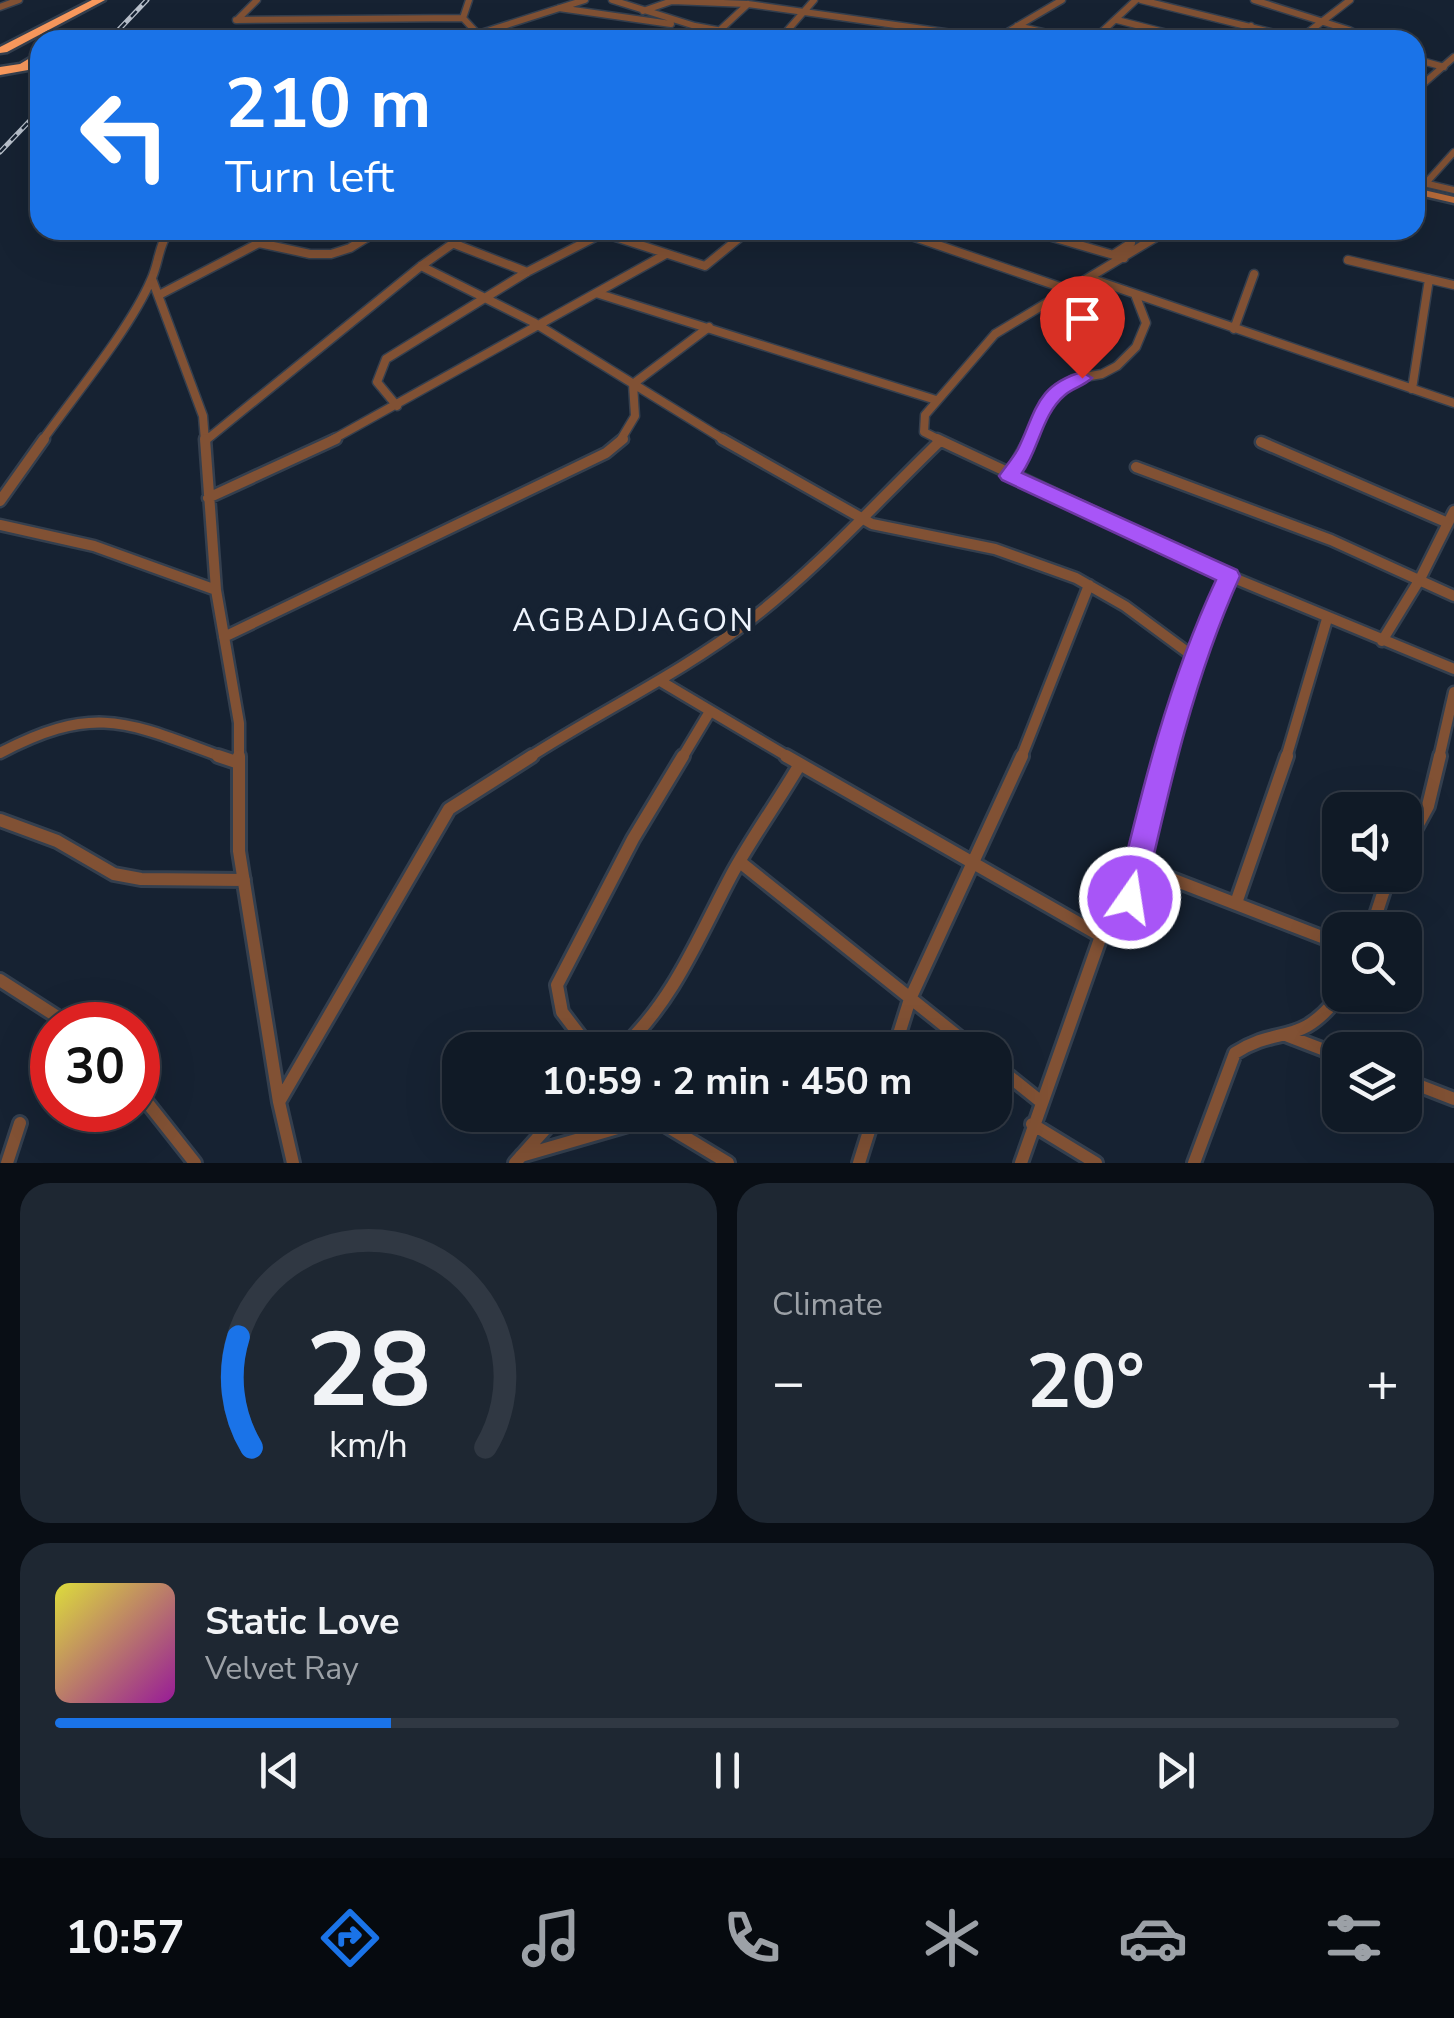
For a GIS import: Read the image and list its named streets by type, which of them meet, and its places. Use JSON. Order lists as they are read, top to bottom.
{
  "districts": ["AGBADJAGON"],
  "page": {
    "turn": ["210 m", "Turn left"],
    "limit": "30",
    "trip": "10:59 · 2 min · 450 m",
    "tile": "Climate",
    "heat": ["−", "20°", "+"],
    "song": ["Static Love", "Velvet Ray"],
    "tabs": "10:57",
    "gauge": ["28", "km/h"]
  }
}
